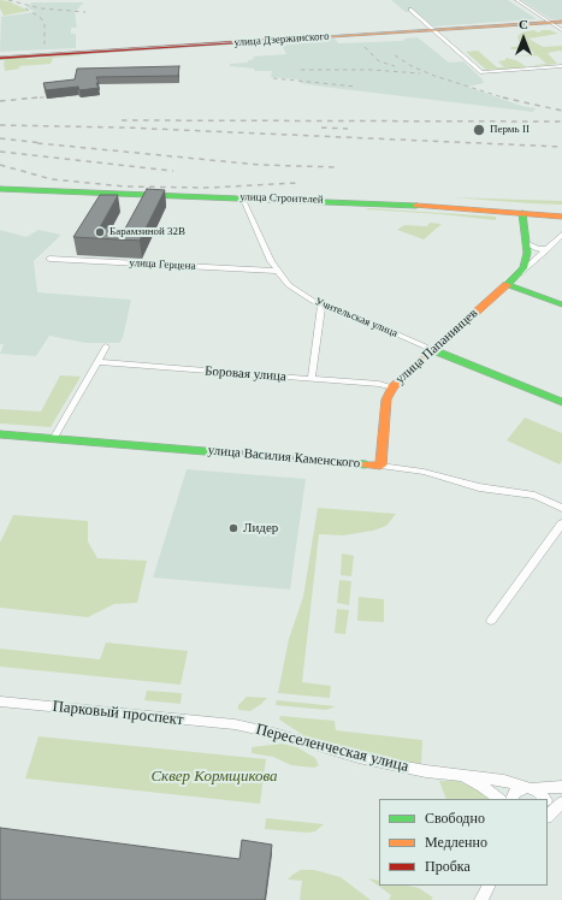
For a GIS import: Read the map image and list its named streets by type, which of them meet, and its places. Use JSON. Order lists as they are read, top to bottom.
{
  "streets": {
    "main road": [
      "улица Дзержинского",
      "улица Строителей",
      "улица Папанинцев",
      "улица Василия Каменского"
    ],
    "street": [
      "улица Герцена",
      "Учительская улица",
      "Боровая улица",
      "Парковый проспект",
      "Переселенческая улица"
    ]
  },
  "crossings": [
    ["улица Строителей", "Учительская улица"],
    ["улица Строителей", "улица Папанинцев"],
    ["улица Герцена", "Учительская улица"],
    ["Учительская улица", "улица Папанинцев"],
    ["улица Папанинцев", "Боровая улица"],
    ["улица Папанинцев", "улица Василия Каменского"],
    ["Парковый проспект", "Переселенческая улица"]
  ],
  "parks": ["Сквер Кормщикова"],
  "places": ["Пермь II", "Барамзиной 32В", "Лидер"],
  "legend": ["Свободно", "Медленно", "Пробка"],
  "north": "top"
}
